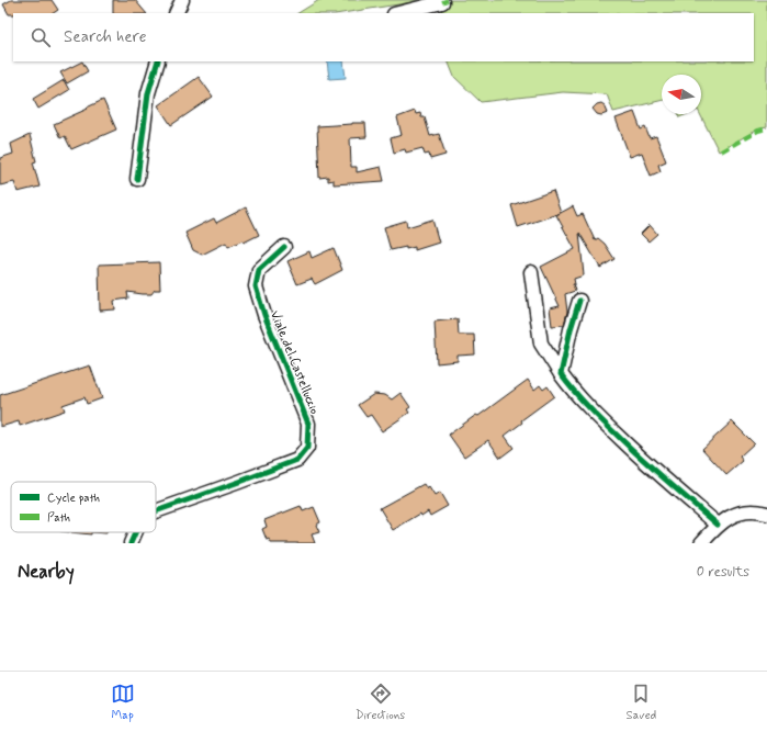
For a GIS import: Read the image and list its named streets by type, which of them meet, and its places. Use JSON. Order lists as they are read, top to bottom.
{
  "streets": {
    "street": ["Viale del Castelluccio"]
  },
  "legend": ["Cycle path", "Path"],
  "north": "left",
  "page": {
    "search": "Search here",
    "heading": ["Nearby", "0 results"],
    "nav": ["Map", "Directions", "Saved"]
  }
}
